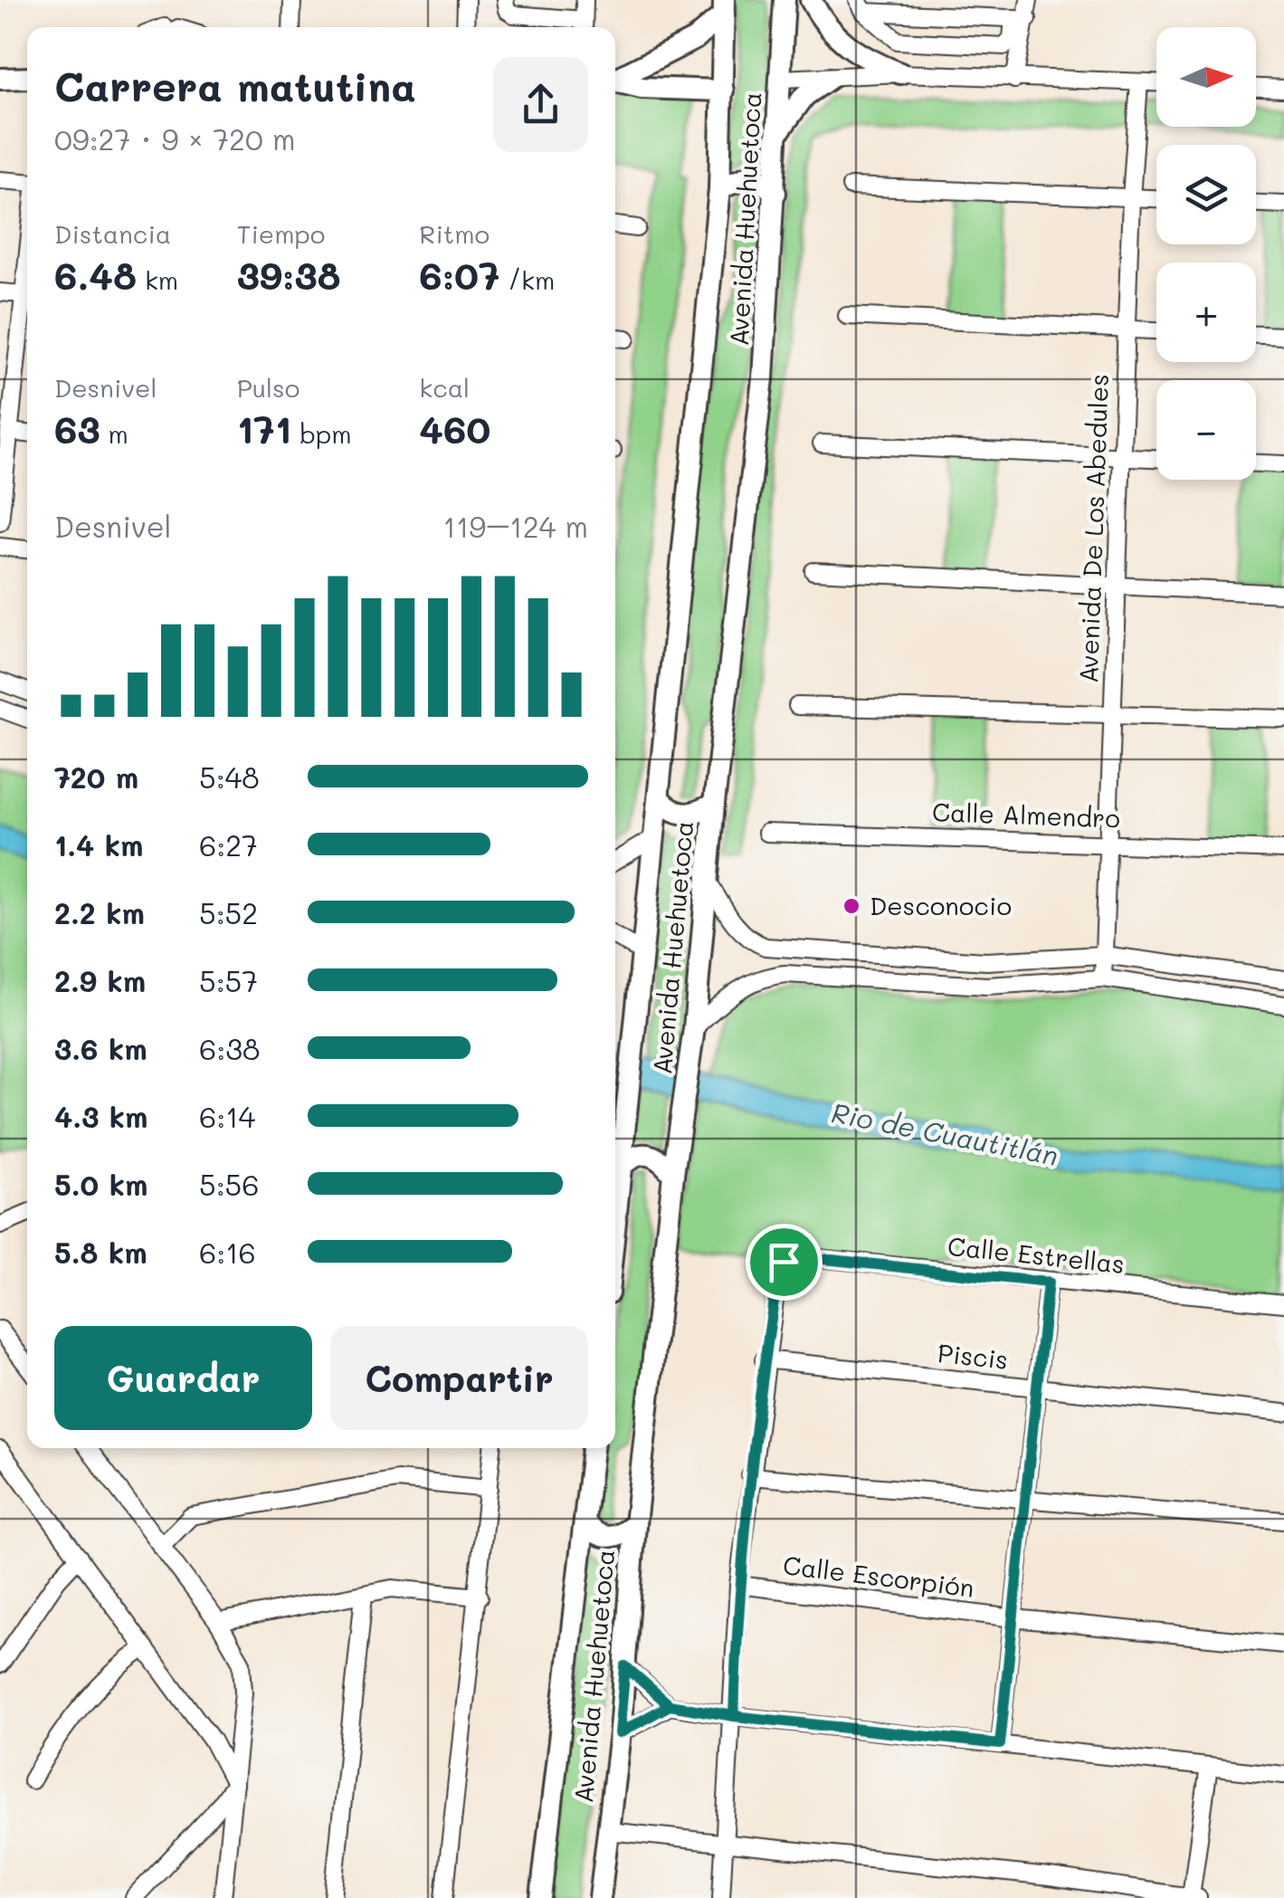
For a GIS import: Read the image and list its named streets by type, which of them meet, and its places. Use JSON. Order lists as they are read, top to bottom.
{
  "streets": {
    "main road": ["Avenida Huehuetoca"],
    "street": [
      "Avenida De Los Abedules",
      "Calle Almendro",
      "Calle Estrellas",
      "Piscis",
      "Calle Escorpión"
    ]
  },
  "crossings": [
    ["Avenida De Los Abedules", "Calle Almendro"],
    ["Calle Estrellas", "Piscis"]
  ],
  "water": ["Rio de Cuautitlán"],
  "places": ["Desconocio"],
  "north": "right",
  "page": {
    "map_buttons": ["+", "−"],
    "heading": ["Carrera matutina", "09:27 · 9 × 720 m"],
    "stats": [
      ["Distancia", "6.48 km"],
      ["Tiempo", "39:38"],
      ["Ritmo", "6:07 /km"],
      ["Desnivel", "63 m"],
      ["Pulso", "171 bpm"],
      ["kcal", "460"]
    ],
    "chart": ["Desnivel", "119–124 m"],
    "list": [
      {
        "name": "720 m",
        "note": "5:48"
      },
      {
        "name": "1.4 km",
        "note": "6:27"
      },
      {
        "name": "2.2 km",
        "note": "5:52"
      },
      {
        "name": "2.9 km",
        "note": "5:57"
      },
      {
        "name": "3.6 km",
        "note": "6:38"
      },
      {
        "name": "4.3 km",
        "note": "6:14"
      },
      {
        "name": "5.0 km",
        "note": "5:56"
      },
      {
        "name": "5.8 km",
        "note": "6:16"
      }
    ],
    "buttons": ["Guardar", "Compartir"]
  }
}
